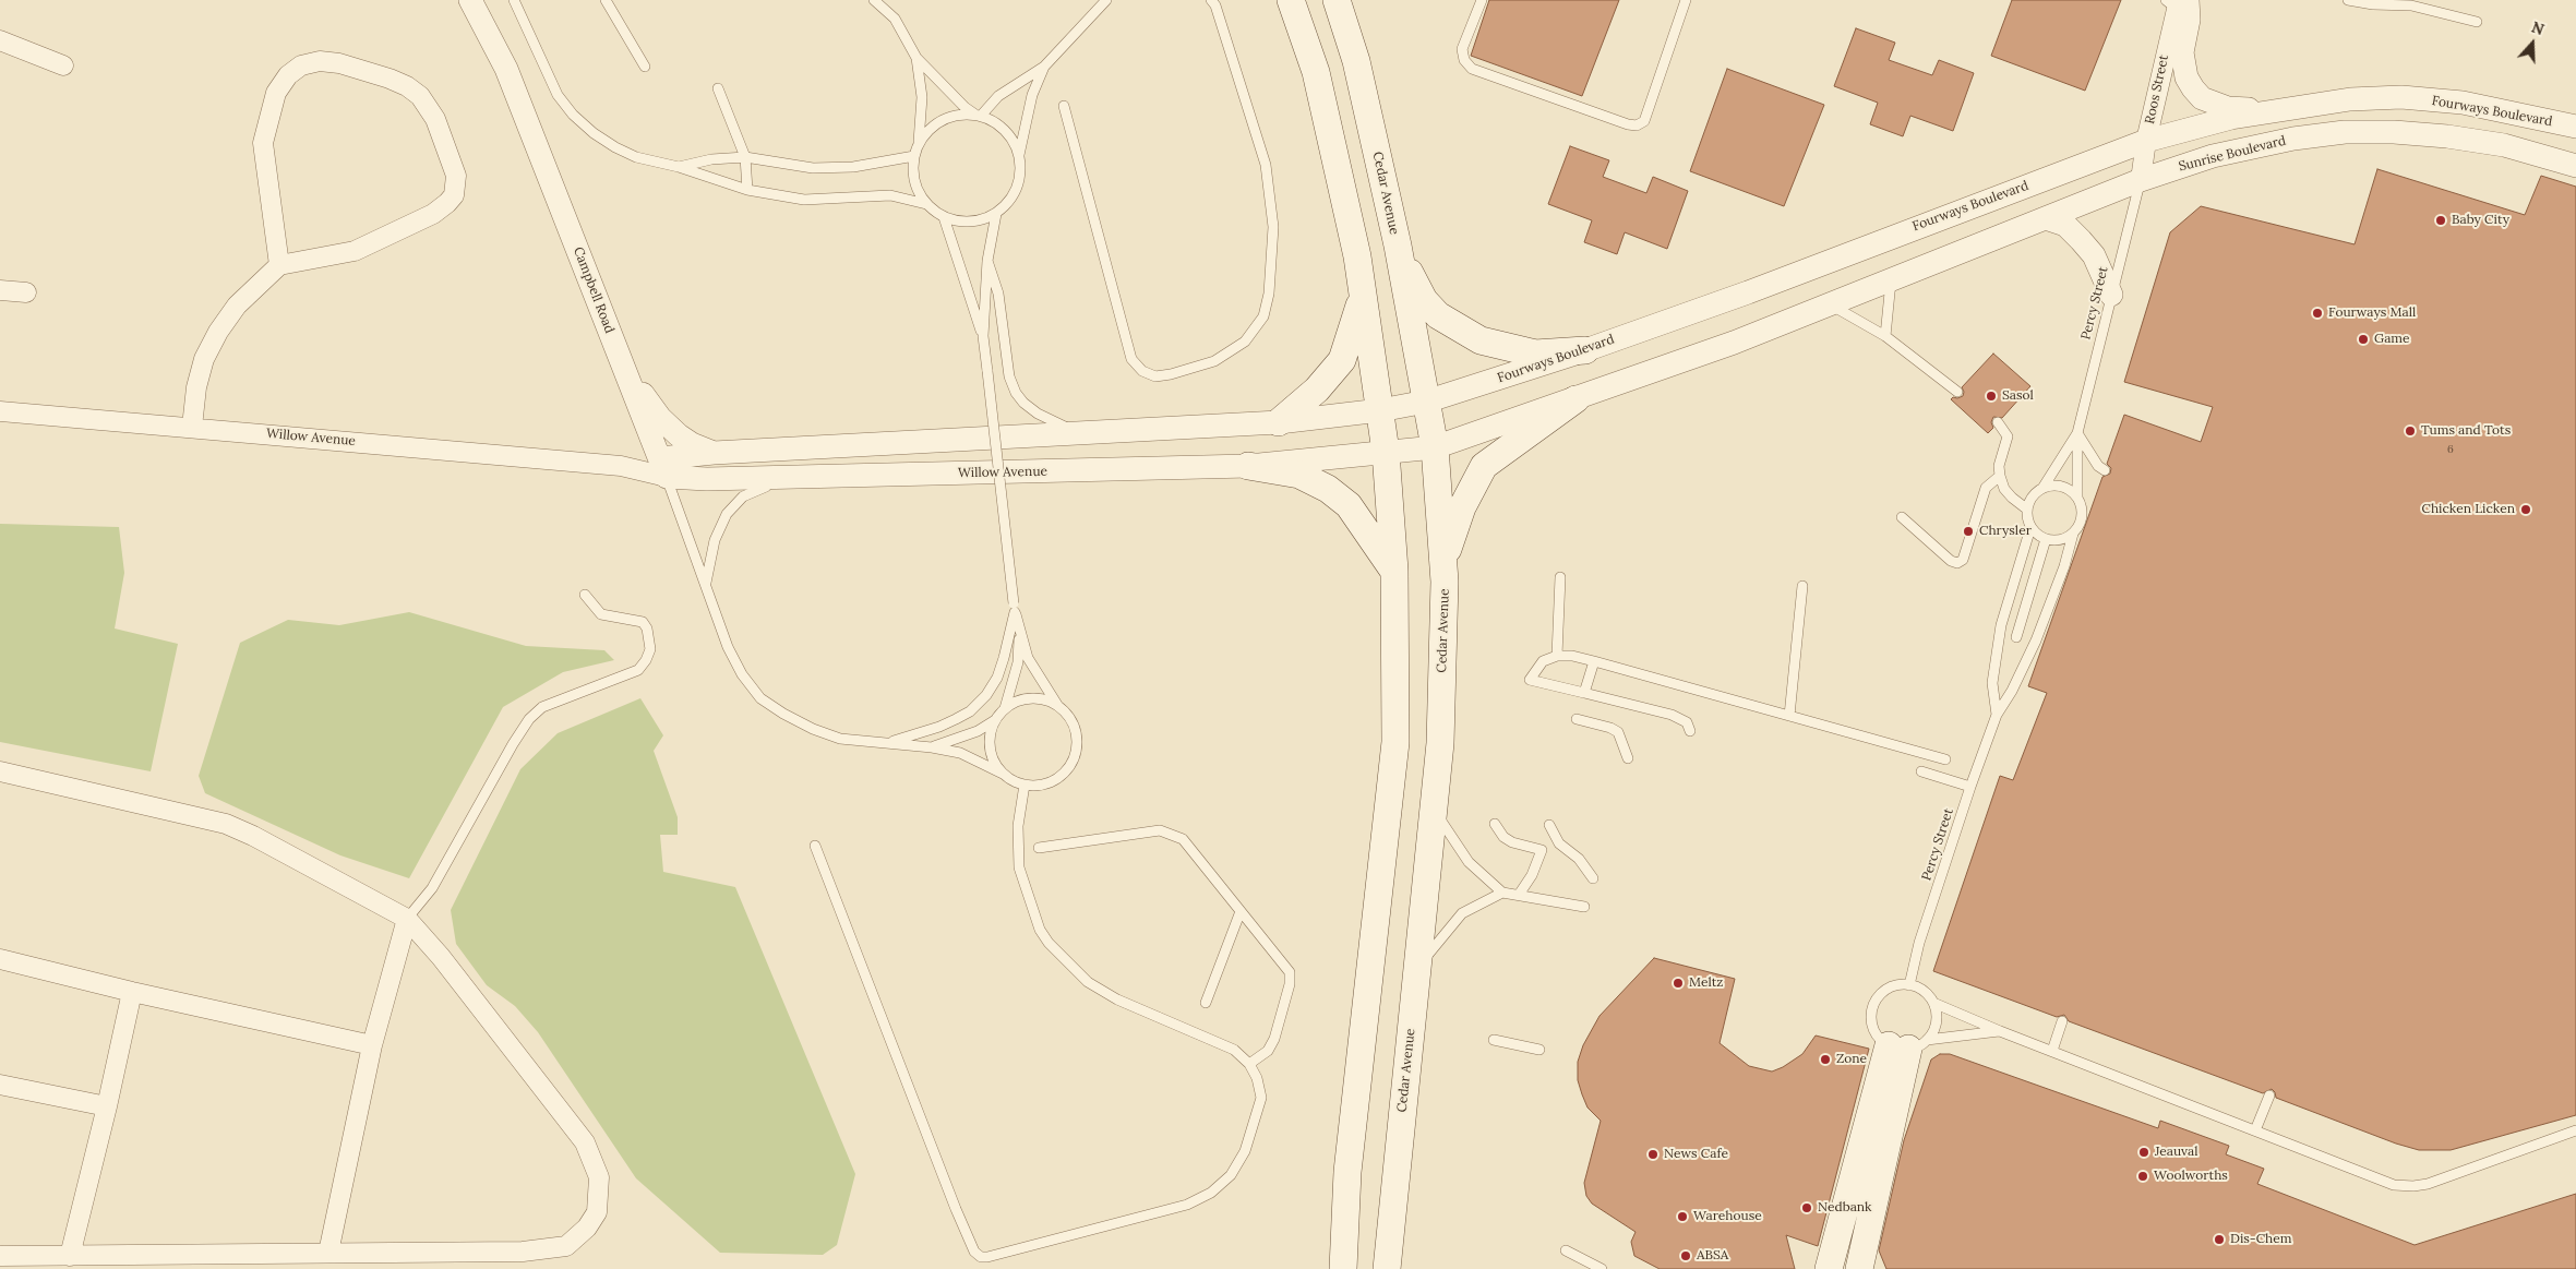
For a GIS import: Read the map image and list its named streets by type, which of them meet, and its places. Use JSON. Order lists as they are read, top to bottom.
{
  "streets": {
    "main road": ["Cedar Avenue"],
    "street": [
      "Roos Street",
      "Fourways Boulevard",
      "Sunrise Boulevard",
      "Campbell Road",
      "Willow Avenue"
    ],
    "lane": ["Percy Street"]
  },
  "crossings": [
    ["Roos Street", "Fourways Boulevard"],
    ["Roos Street", "Sunrise Boulevard"],
    ["Roos Street", "Percy Street"],
    ["Fourways Boulevard", "Cedar Avenue"],
    ["Fourways Boulevard", "Willow Avenue"],
    ["Sunrise Boulevard", "Percy Street"],
    ["Campbell Road", "Willow Avenue"]
  ],
  "places": [
    "Baby City",
    "Fourways Mall",
    "Game",
    "Sasol",
    "Tums and Tots",
    "Chicken Licken",
    "Chrysler",
    "Meltz",
    "Zone",
    "Jeauval",
    "News Cafe",
    "Woolworths",
    "Nedbank",
    "Warehouse",
    "Dis-Chem",
    "ABSA"
  ],
  "house_numbers": ["6"],
  "north": "top"
}
